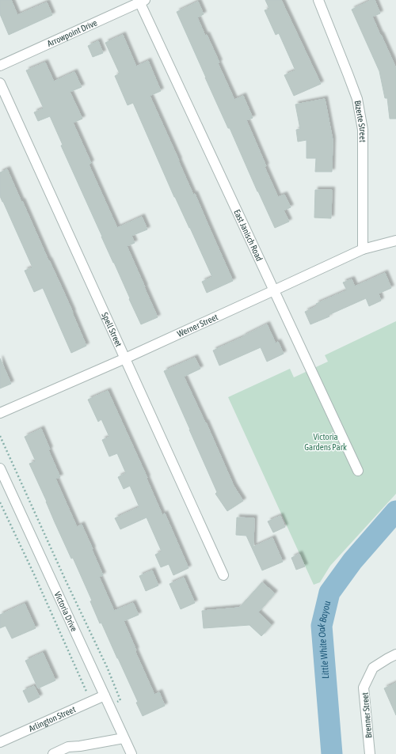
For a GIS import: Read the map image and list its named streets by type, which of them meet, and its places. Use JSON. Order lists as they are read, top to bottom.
{
  "streets": {
    "street": [
      "Arrowpoint Drive",
      "Bizerte Street",
      "East Janisch Road",
      "Werner Street",
      "Spell Street",
      "Victoria Drive",
      "Brenner Street",
      "Arlington Street"
    ]
  },
  "crossings": [
    ["Arrowpoint Drive", "East Janisch Road"],
    ["Bizerte Street", "Werner Street"],
    ["East Janisch Road", "Werner Street"],
    ["Werner Street", "Spell Street"],
    ["Victoria Drive", "Arlington Street"]
  ],
  "water": ["Little White Oak Bayou"],
  "parks": ["Victoria Gardens Park"]
}
